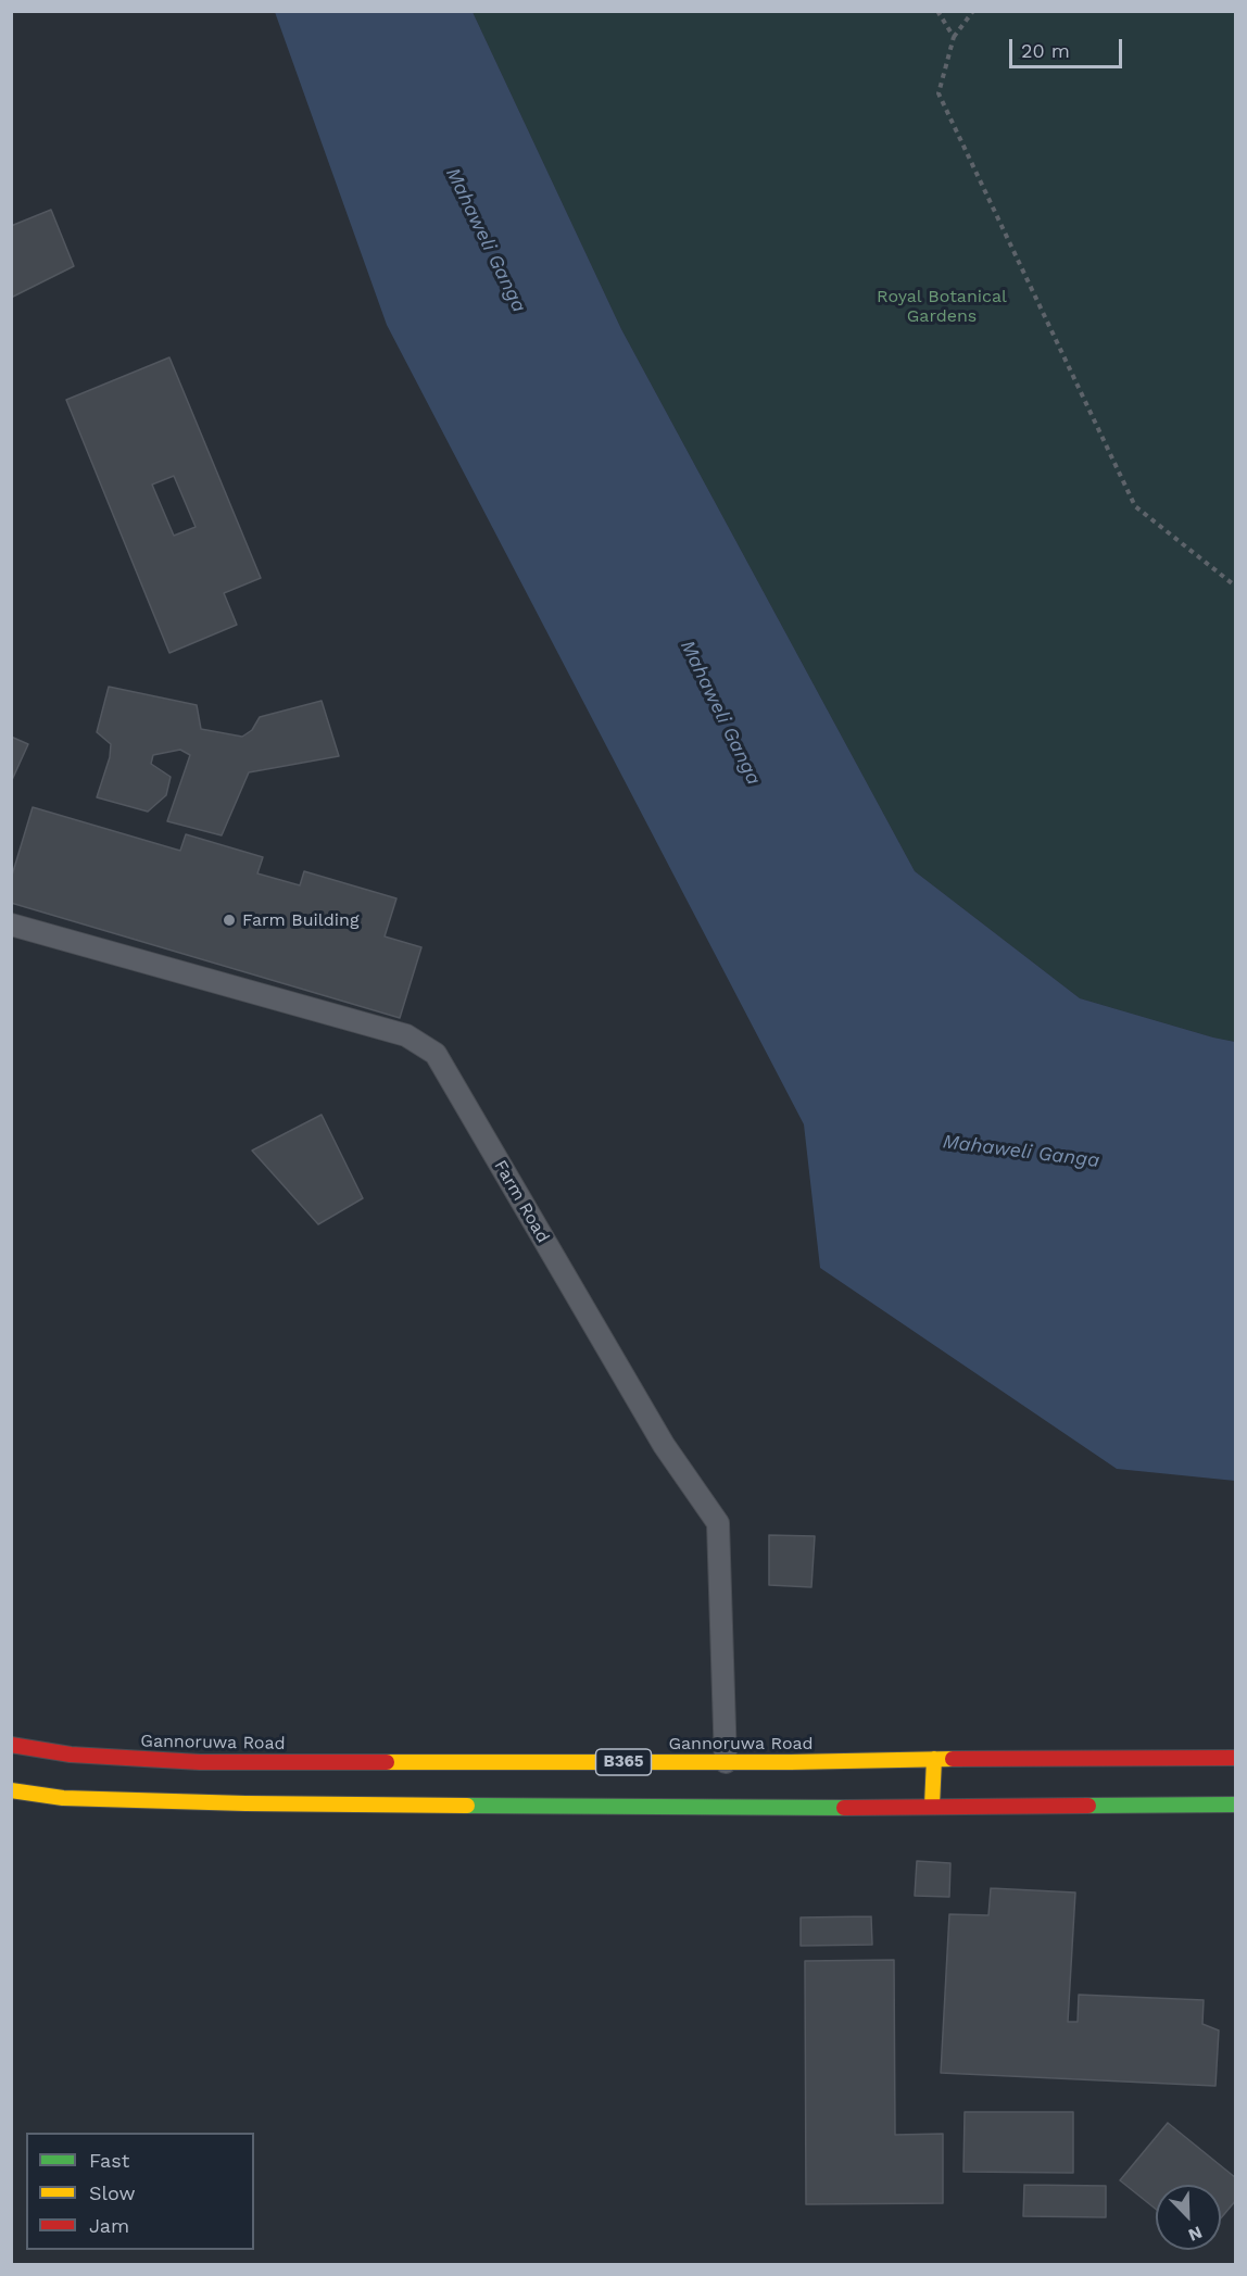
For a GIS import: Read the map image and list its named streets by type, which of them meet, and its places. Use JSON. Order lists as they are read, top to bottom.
{
  "streets": {
    "main road": ["Gannoruwa Road", "B365"],
    "lane": ["Farm Road"]
  },
  "crossings": [
    ["Farm Road", "Gannoruwa Road"]
  ],
  "water": ["Mahaweli Ganga"],
  "parks": ["Royal Botanical Gardens"],
  "places": ["Farm Building"],
  "legend": ["Fast", "Slow", "Jam"],
  "scale_bar": "20 m",
  "north": "bottom right"
}
